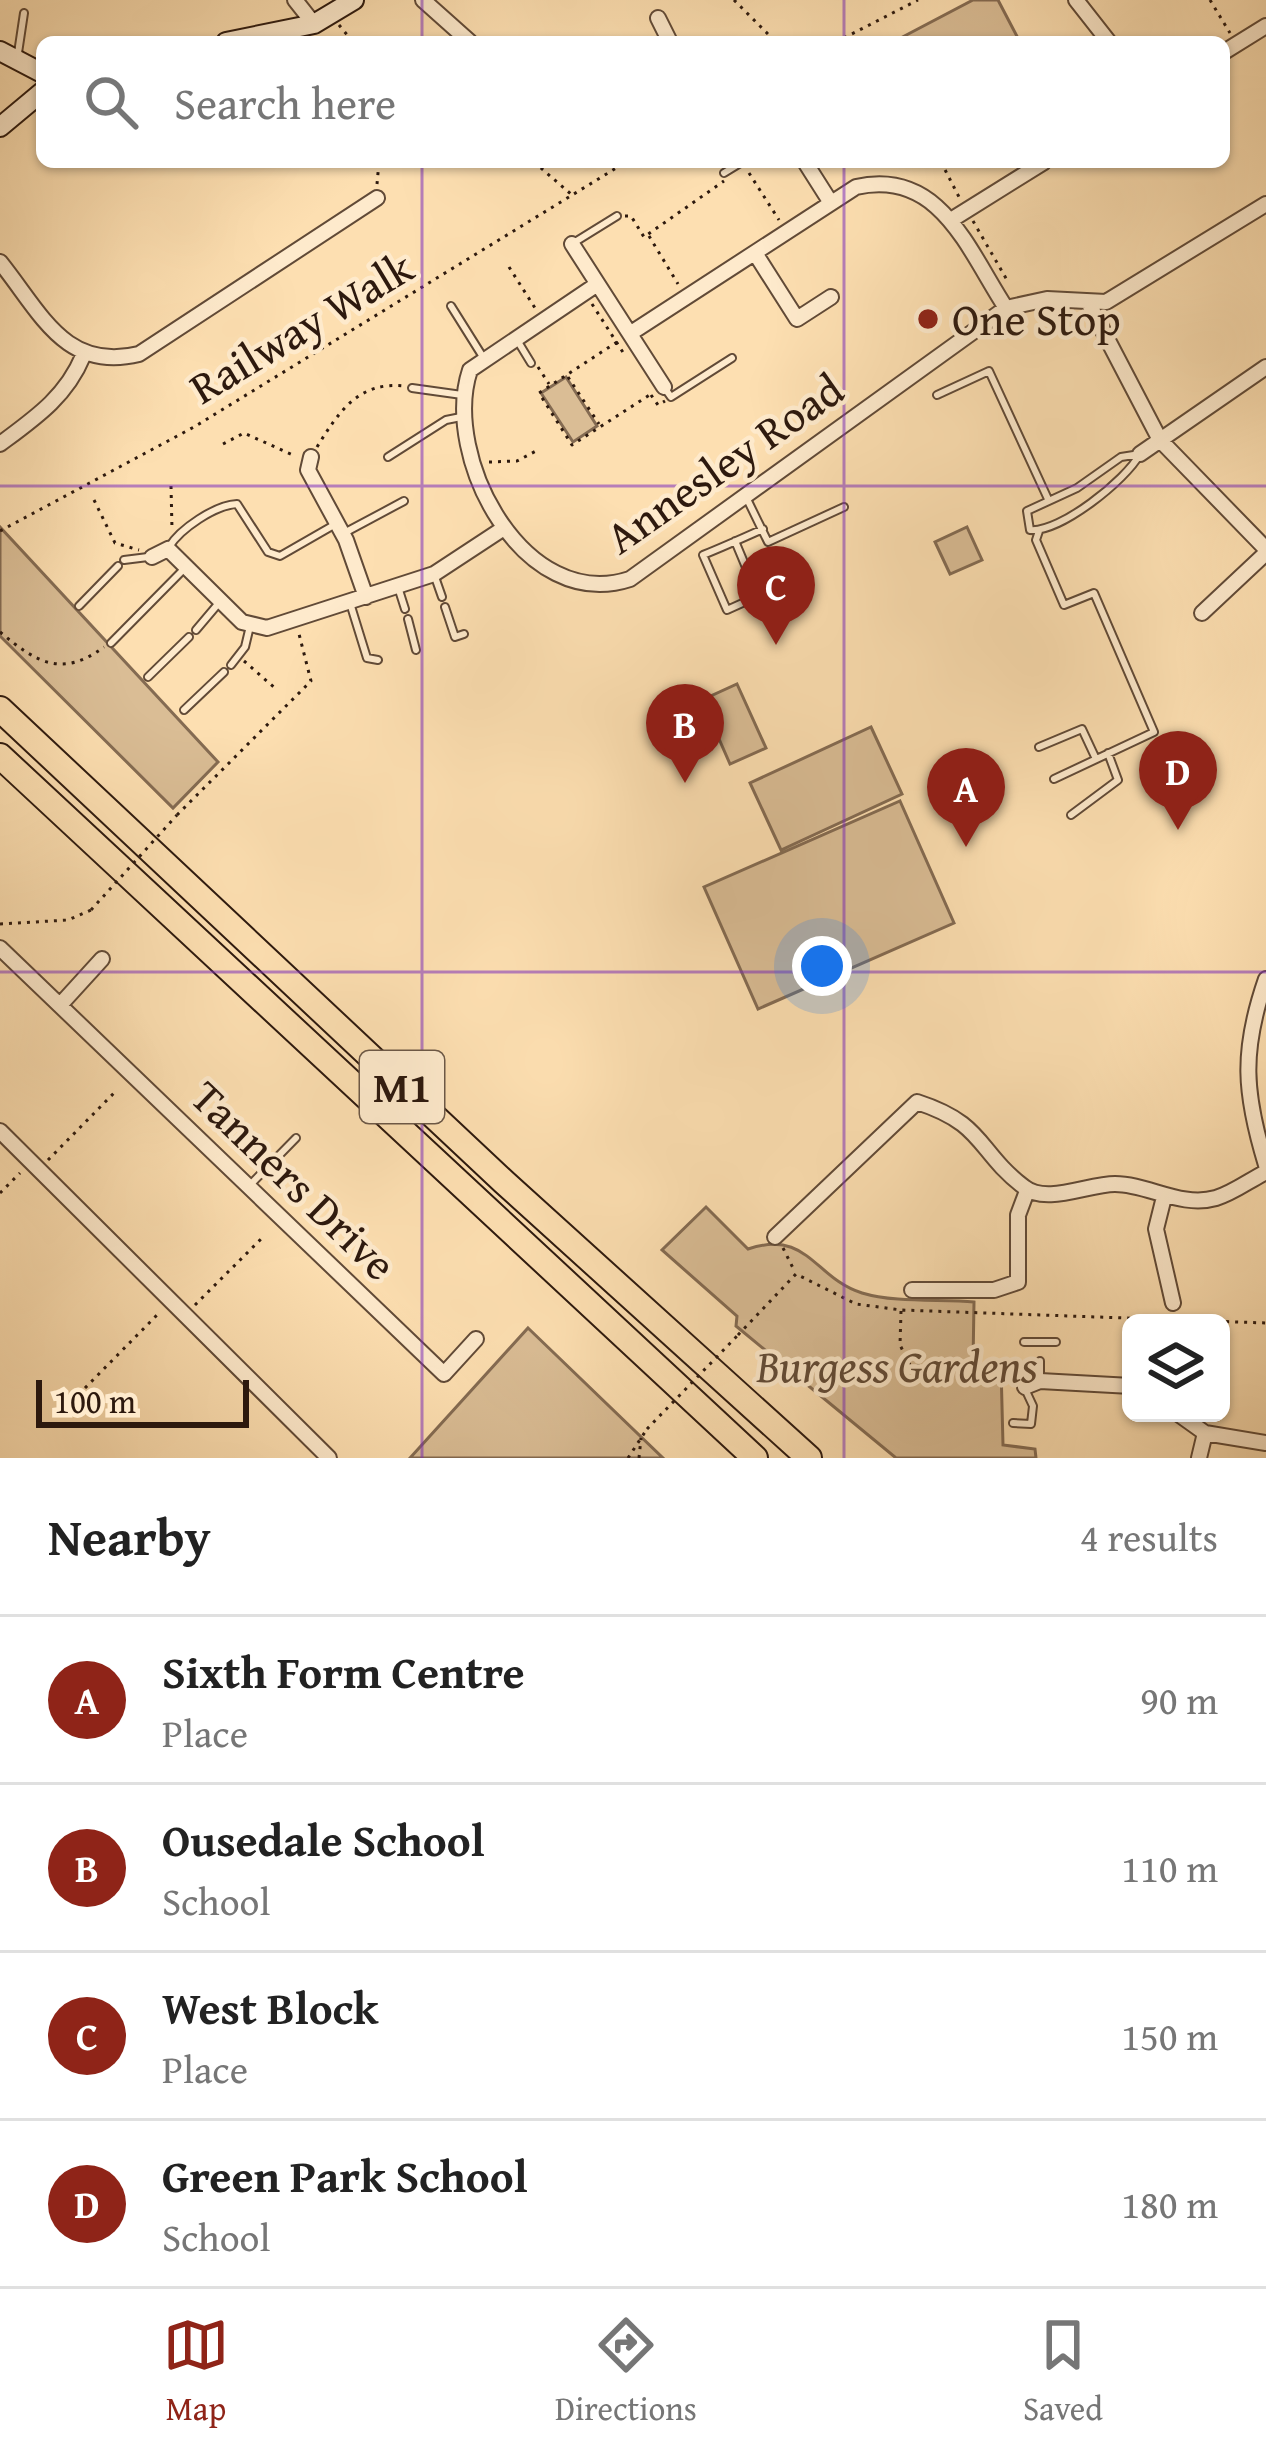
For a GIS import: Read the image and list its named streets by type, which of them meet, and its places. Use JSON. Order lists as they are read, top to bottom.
{
  "streets": {
    "highway": ["M1"],
    "street": ["Annesley Road", "Tanners Drive"],
    "path": ["Railway Walk"]
  },
  "parks": ["Burgess Gardens"],
  "places": ["One Stop"],
  "scale_bar": "100 m",
  "page": {
    "search": "Search here",
    "pins": [
      "C",
      "B",
      "D",
      "A"
    ],
    "scale": "100 m",
    "heading": ["Nearby", "4 results"],
    "list": [
      {
        "mark": "A",
        "name": "Sixth Form Centre",
        "note": "Place",
        "value": "90 m"
      },
      {
        "mark": "B",
        "name": "Ousedale School",
        "note": "School",
        "value": "110 m"
      },
      {
        "mark": "C",
        "name": "West Block",
        "note": "Place",
        "value": "150 m"
      },
      {
        "mark": "D",
        "name": "Green Park School",
        "note": "School",
        "value": "180 m"
      }
    ],
    "nav": ["Map", "Directions", "Saved"]
  }
}
